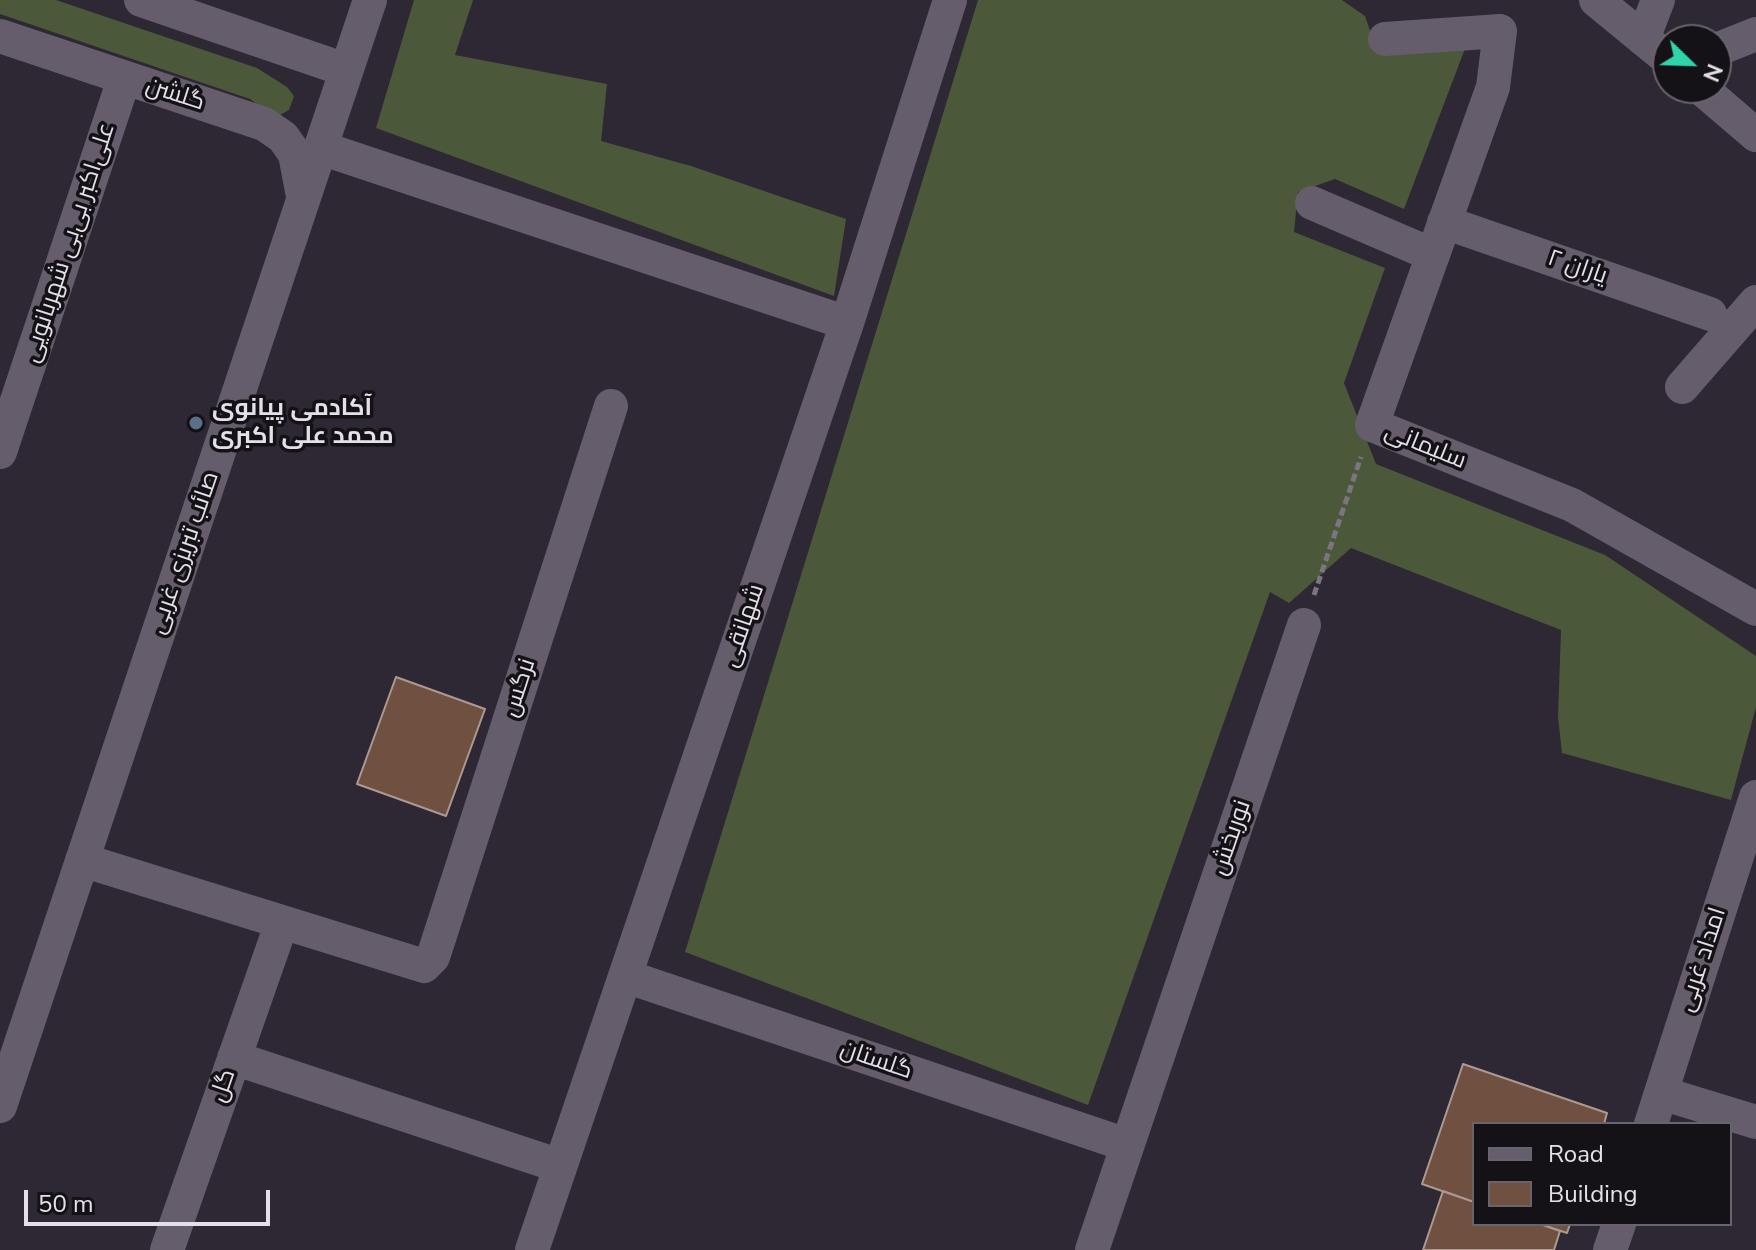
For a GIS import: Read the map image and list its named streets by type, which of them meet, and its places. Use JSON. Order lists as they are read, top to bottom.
{
  "streets": {
    "street": [
      "گلشن",
      "علی‌اکبر بی‌بی شهربانویی",
      "یاران ٢",
      "سلیمانی",
      "صائب تبریزی غربی",
      "شهانقی",
      "نرگس",
      "نوربخش",
      "امداد غربی",
      "گلستان",
      "گل"
    ]
  },
  "crossings": [
    ["گلشن", "علی‌اکبر بی‌بی شهربانویی"],
    ["گلشن", "صائب تبریزی غربی"],
    ["یاران ٢", "سلیمانی"],
    ["شهانقی", "گلستان"],
    ["نرگس", "گل"],
    ["نوربخش", "گلستان"]
  ],
  "places": ["آکادمی پیانوی محمد علی‌ اکبری"],
  "legend": ["Road", "Building"],
  "scale_bar": "50 m",
  "north": "bottom right"
}
